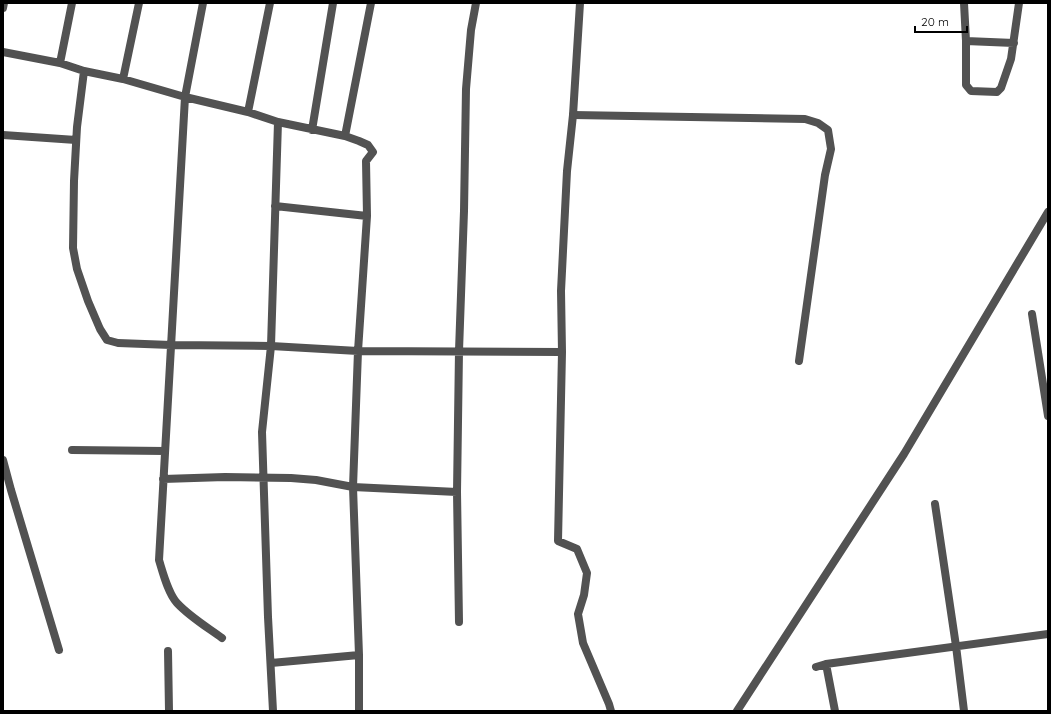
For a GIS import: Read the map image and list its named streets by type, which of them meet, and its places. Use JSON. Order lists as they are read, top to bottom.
{
  "scale_bar": "20 m"
}
